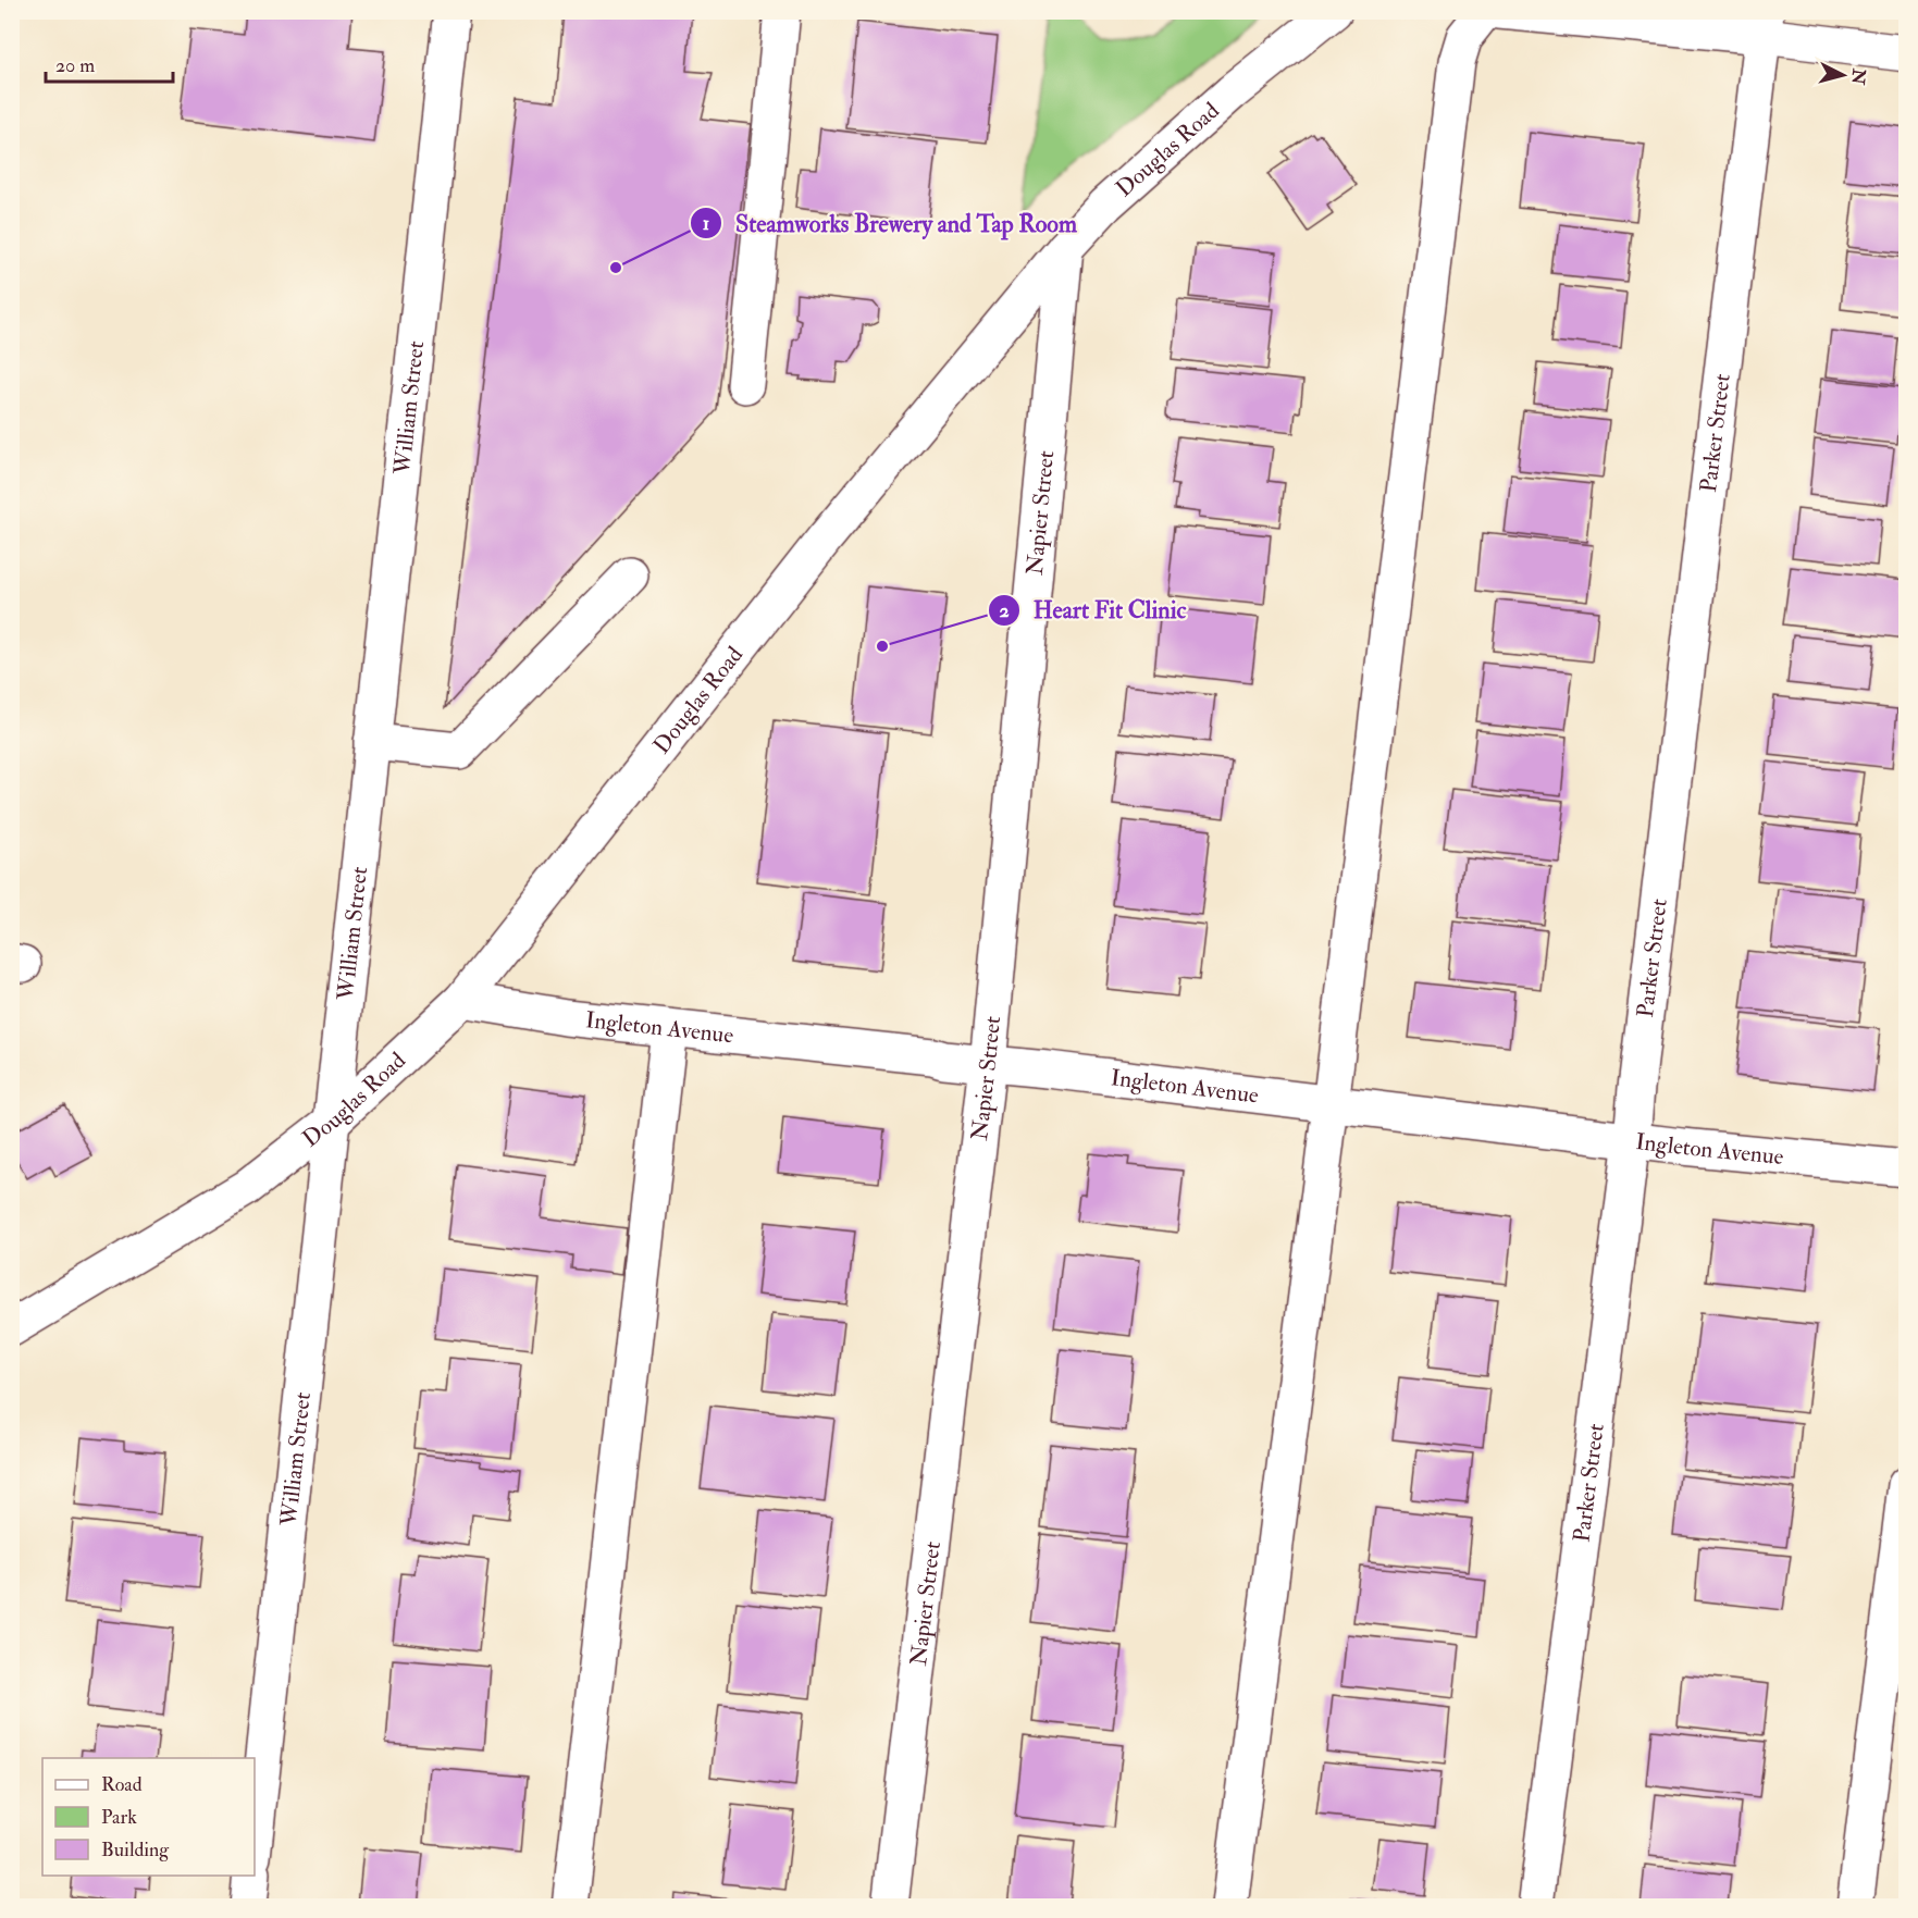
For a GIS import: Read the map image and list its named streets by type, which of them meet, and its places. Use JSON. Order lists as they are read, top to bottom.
{
  "streets": {
    "street": [
      "Douglas Road",
      "William Street",
      "Parker Street",
      "Napier Street",
      "Ingleton Avenue"
    ]
  },
  "crossings": [
    ["Douglas Road", "William Street"],
    ["Douglas Road", "Napier Street"],
    ["Douglas Road", "Ingleton Avenue"],
    ["Parker Street", "Ingleton Avenue"],
    ["Napier Street", "Ingleton Avenue"]
  ],
  "places": ["Steamworks Brewery and Tap Room", "Heart Fit Clinic"],
  "legend": ["Road", "Park", "Building"],
  "scale_bar": "20 m",
  "north": "right"
}
